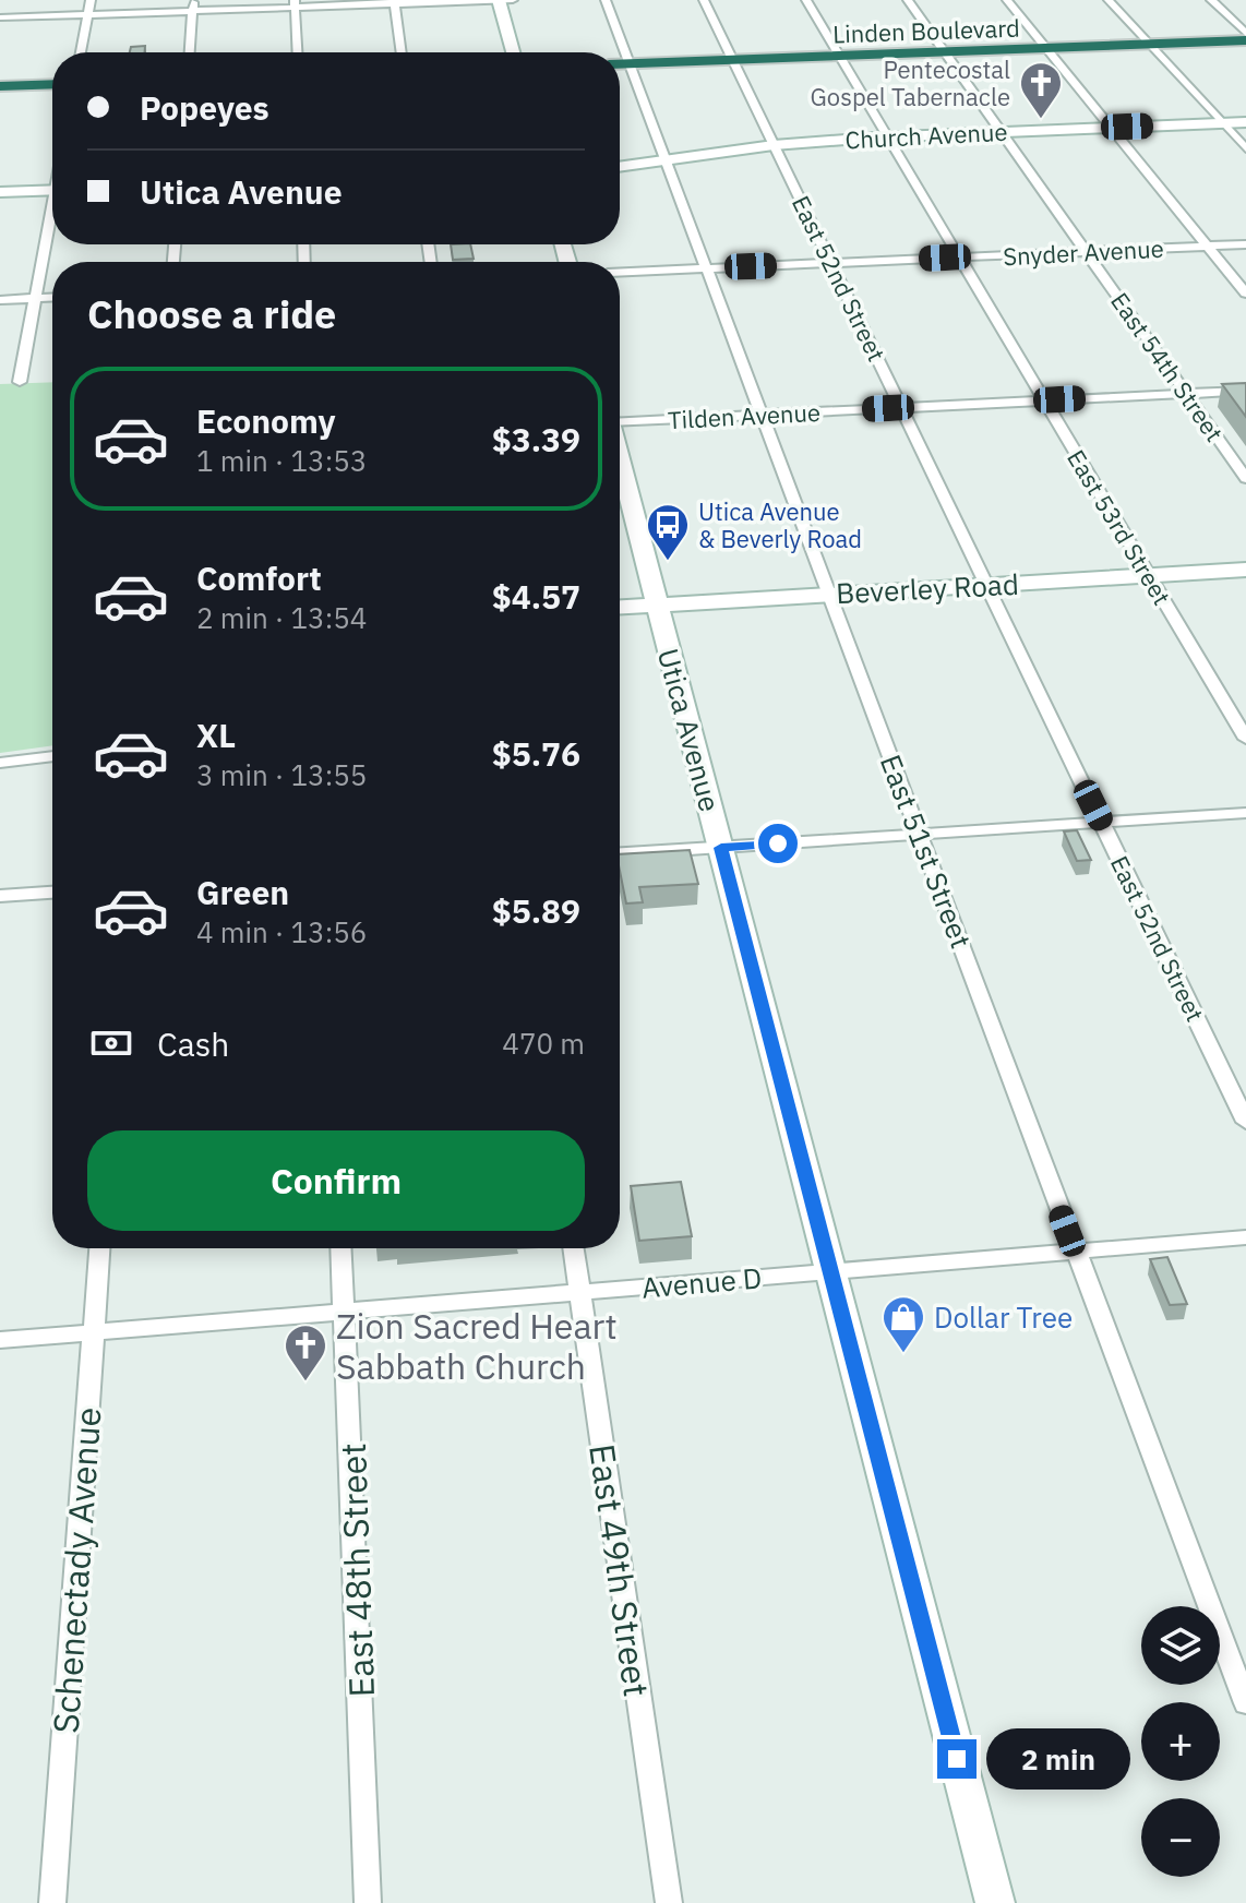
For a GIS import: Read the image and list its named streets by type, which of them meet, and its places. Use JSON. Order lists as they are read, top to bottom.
{
  "streets": {
    "highway": ["Linden Boulevard"],
    "main road": ["Church Avenue", "Beverley Road", "Utica Avenue"],
    "street": [
      "Snyder Avenue",
      "East 52nd Street",
      "East 54th Street",
      "Tilden Avenue",
      "East 53rd Street",
      "East 51st Street",
      "Avenue D",
      "Schenectady Avenue",
      "East 48th Street",
      "East 49th Street"
    ]
  },
  "crossings": [
    ["Linden Boulevard", "East 52nd Street"],
    ["Linden Boulevard", "East 54th Street"],
    ["Linden Boulevard", "East 53rd Street"],
    ["Linden Boulevard", "East 51st Street"],
    ["Church Avenue", "East 52nd Street"],
    ["Church Avenue", "East 54th Street"],
    ["Church Avenue", "East 53rd Street"],
    ["Church Avenue", "East 51st Street"],
    ["Snyder Avenue", "East 52nd Street"],
    ["Snyder Avenue", "East 54th Street"],
    ["Snyder Avenue", "East 53rd Street"],
    ["Snyder Avenue", "East 51st Street"],
    ["East 52nd Street", "Tilden Avenue"],
    ["East 52nd Street", "Beverley Road"],
    ["East 54th Street", "Tilden Avenue"],
    ["Tilden Avenue", "East 53rd Street"],
    ["Tilden Avenue", "East 51st Street"],
    ["East 53rd Street", "Beverley Road"],
    ["Beverley Road", "Utica Avenue"],
    ["Beverley Road", "East 51st Street"],
    ["Utica Avenue", "Avenue D"],
    ["East 51st Street", "Avenue D"],
    ["Avenue D", "Schenectady Avenue"],
    ["Avenue D", "East 48th Street"],
    ["Avenue D", "East 49th Street"]
  ],
  "places": {
    "church": ["Pentecostal Gospel Tabernacle", "Zion Sacred Heart Sabbath Church"],
    "bus stop": ["Utica Avenue & Beverly Road"],
    "shop": ["Dollar Tree"]
  },
  "page": {
    "banner": ["Popeyes", "Utica Avenue"],
    "heading": "Choose a ride",
    "list": [
      {
        "name": "Economy",
        "note": "1 min · 13:53",
        "value": "$3.39"
      },
      {
        "name": "Comfort",
        "note": "2 min · 13:54",
        "value": "$4.57"
      },
      {
        "name": "XL",
        "note": "3 min · 13:55",
        "value": "$5.76"
      },
      {
        "name": "Green",
        "note": "4 min · 13:56",
        "value": "$5.89"
      }
    ],
    "pay": ["Cash", "470 m"],
    "buttons": "Confirm",
    "map_buttons": ["+", "−"],
    "bubble": "2 min"
  }
}
